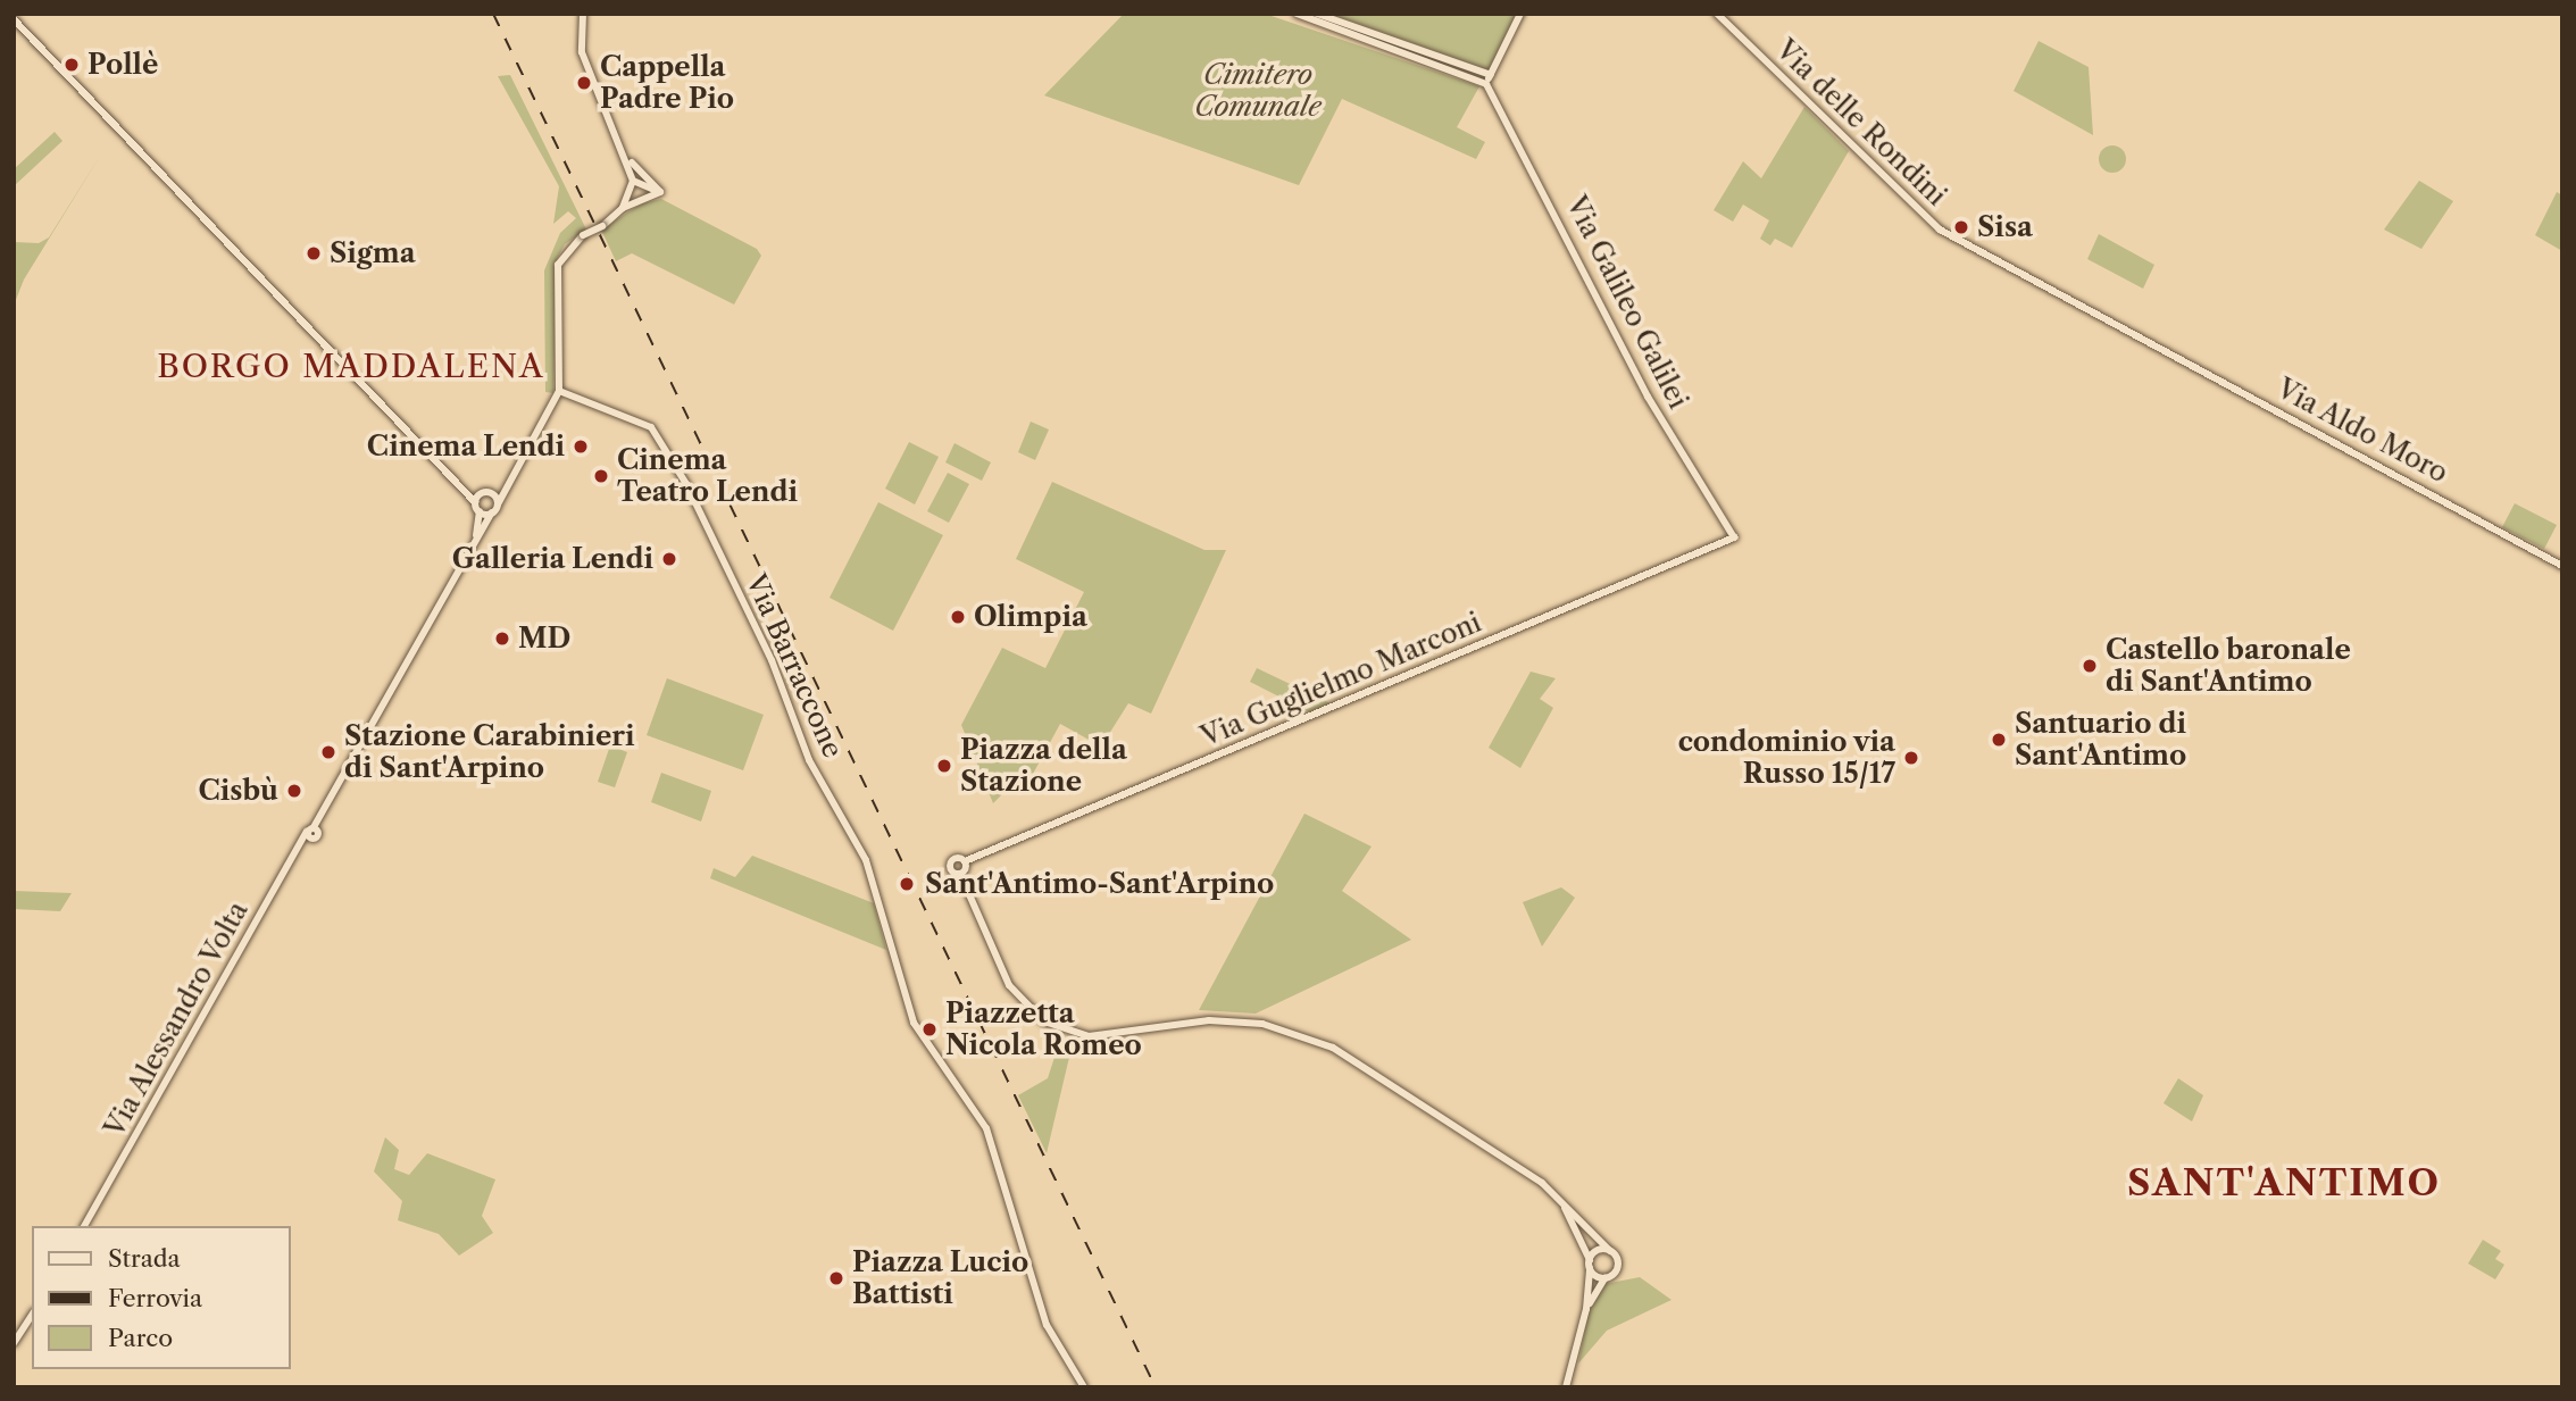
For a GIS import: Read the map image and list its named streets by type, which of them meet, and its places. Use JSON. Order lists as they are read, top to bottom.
{
  "streets": {
    "street": [
      "Via delle Rondini",
      "Via Galileo Galilei",
      "Via Aldo Moro",
      "Via Barraccone",
      "Via Guglielmo Marconi",
      "Via Alessandro Volta"
    ]
  },
  "crossings": [
    ["Via delle Rondini", "Via Aldo Moro"],
    ["Via Galileo Galilei", "Via Guglielmo Marconi"]
  ],
  "districts": ["BORGO MADDALENA", "SANT'ANTIMO"],
  "parks": ["Cimitero Comunale"],
  "places": [
    "Pollè",
    "Cappella Padre Pio",
    "Sisa",
    "Sigma",
    "Cinema Lendi",
    "Cinema Teatro Lendi",
    "Galleria Lendi",
    "Olimpia",
    "MD",
    "Castello baronale di Sant'Antimo",
    "Santuario di Sant'Antimo",
    "Stazione Carabinieri di Sant'Arpino",
    "condominio via Russo 15/17",
    "Piazza della Stazione",
    "Cisbù",
    "Sant'Antimo-Sant'Arpino",
    "Piazzetta Nicola Romeo",
    "Piazza Lucio Battisti"
  ],
  "legend": ["Strada", "Ferrovia", "Parco"]
}
